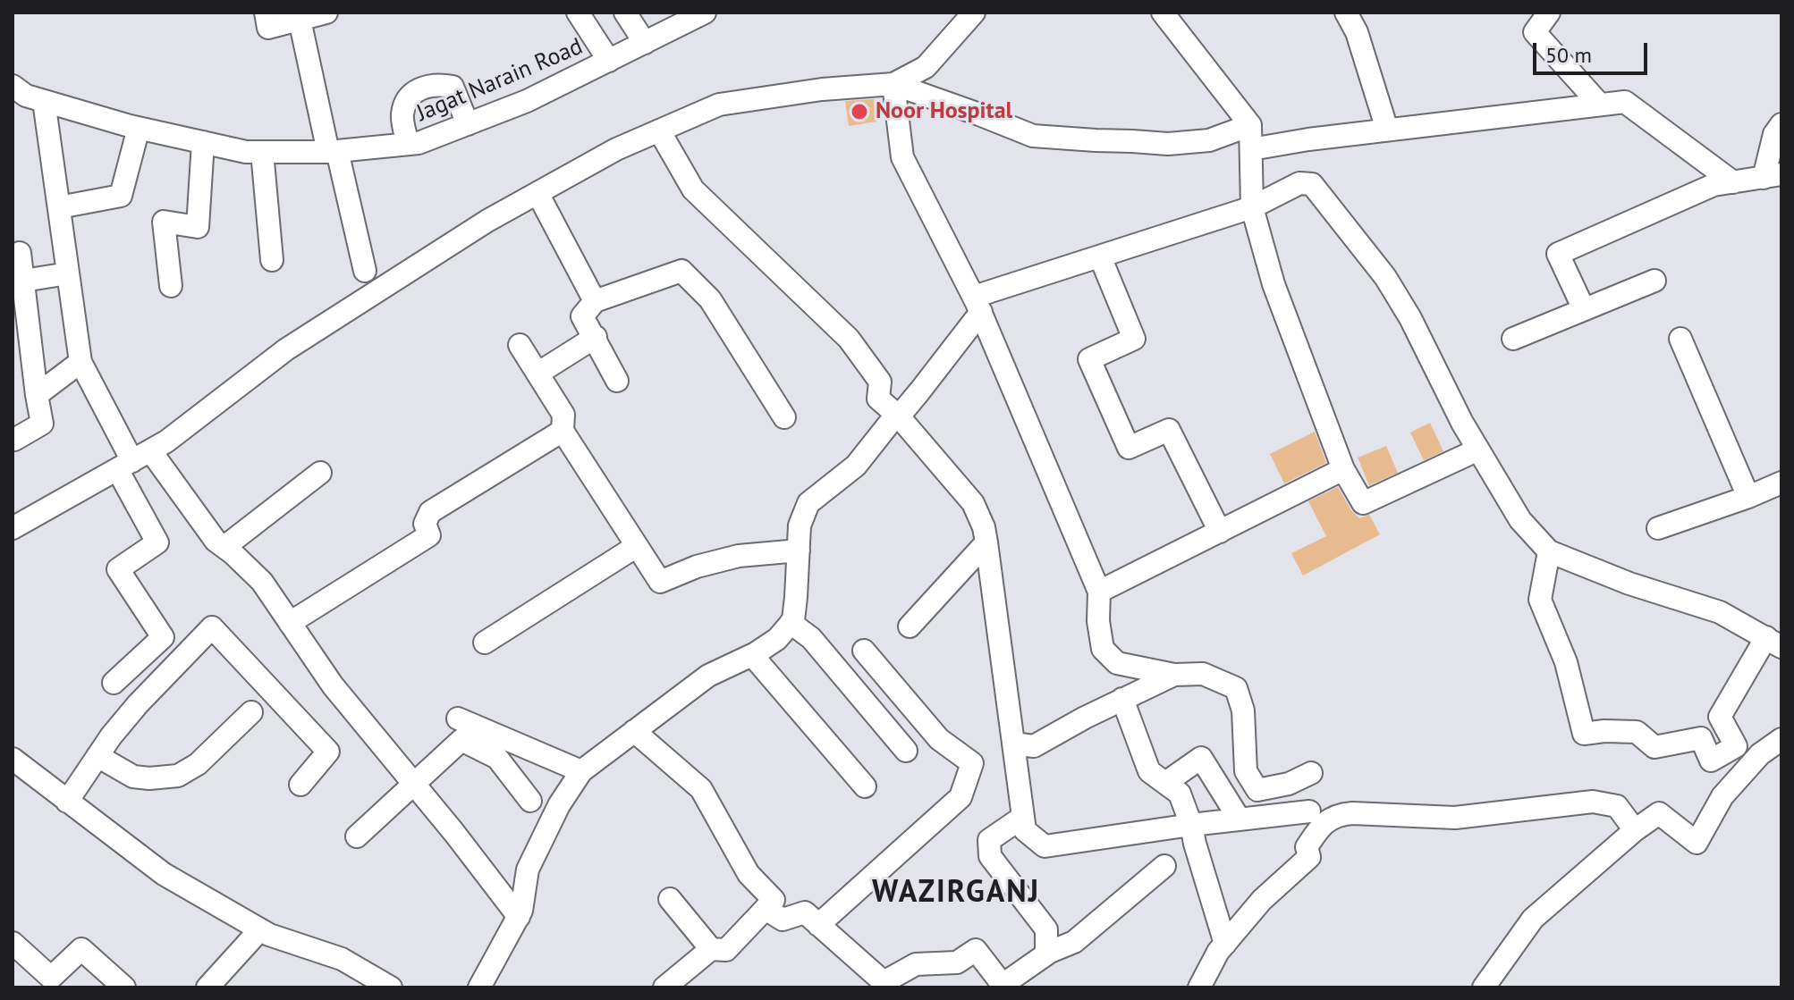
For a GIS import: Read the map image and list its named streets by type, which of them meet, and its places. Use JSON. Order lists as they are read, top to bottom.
{
  "streets": {
    "street": ["Jagat Narain Road"]
  },
  "districts": ["WAZIRGANJ"],
  "places": ["Noor Hospital"],
  "scale_bar": "50 m"
}
